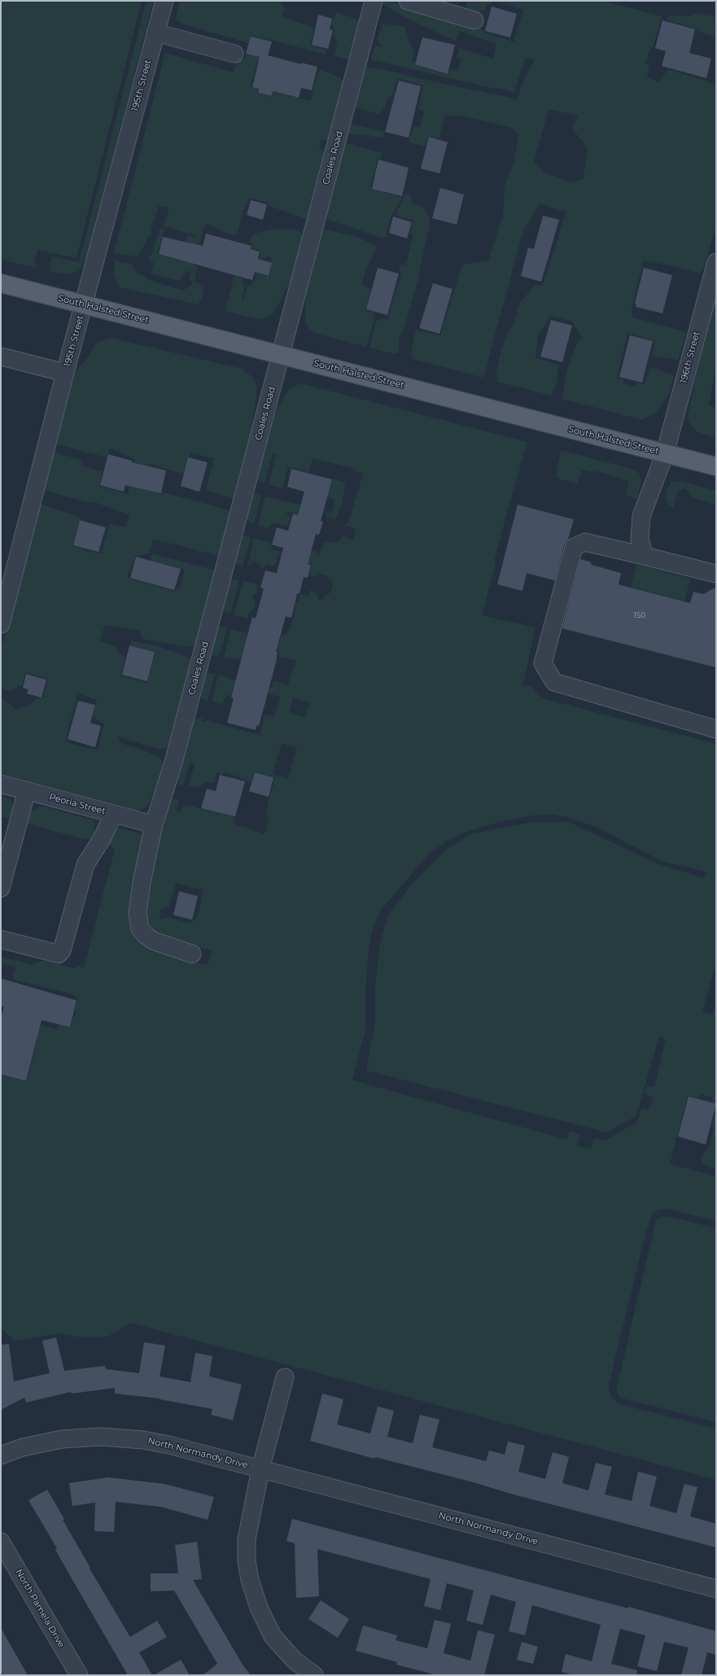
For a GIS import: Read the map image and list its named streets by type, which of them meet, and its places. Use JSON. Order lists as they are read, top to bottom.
{
  "streets": {
    "main road": ["South Halsted Street"],
    "street": [
      "195th Street",
      "Coales Road",
      "196th Street",
      "Peoria Street",
      "North Normandy Drive",
      "North Pamela Drive"
    ]
  },
  "crossings": [
    ["195th Street", "South Halsted Street"],
    ["Coales Road", "South Halsted Street"],
    ["Coales Road", "Peoria Street"],
    ["South Halsted Street", "196th Street"]
  ],
  "house_numbers": ["150"]
}
